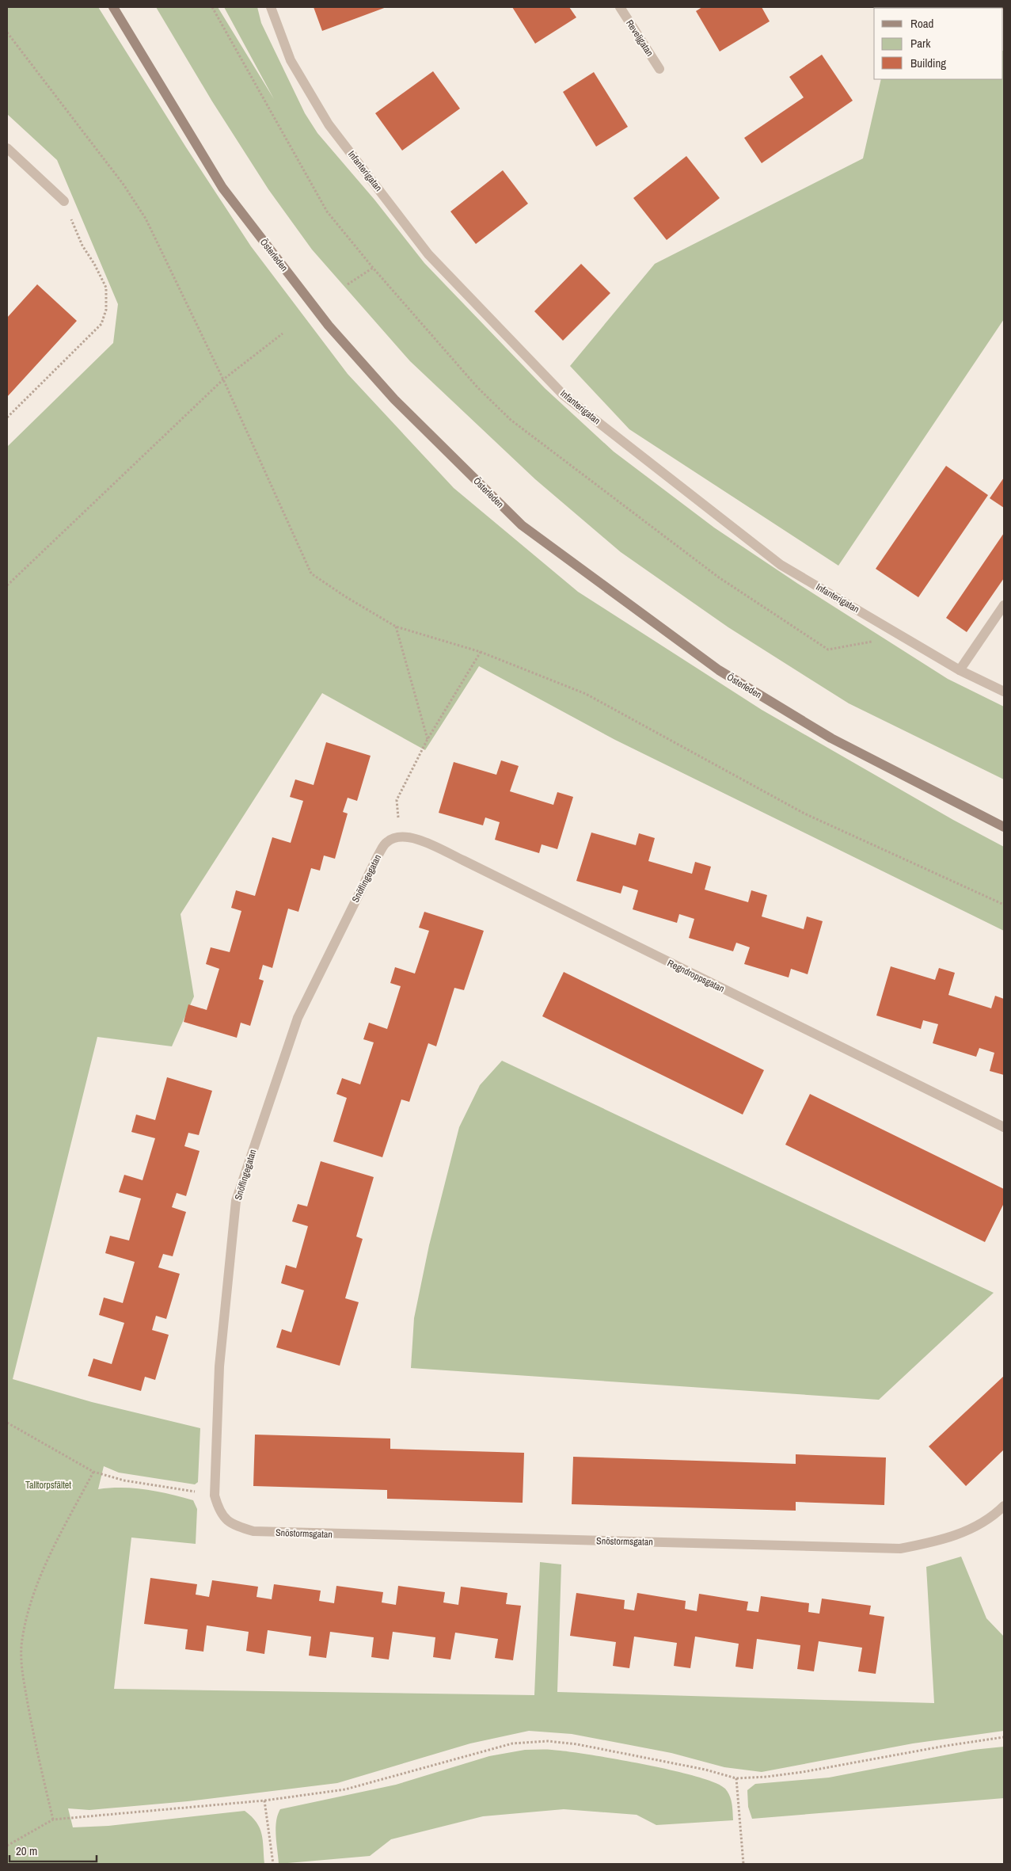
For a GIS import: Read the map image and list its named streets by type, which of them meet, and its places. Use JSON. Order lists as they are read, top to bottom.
{
  "streets": {
    "main road": ["Österleden"],
    "street": [
      "Reveljgatan",
      "Infanterigatan",
      "Snöflingegatan",
      "Regndroppsgatan",
      "Snöstormsgatan"
    ]
  },
  "crossings": [
    ["Snöflingegatan", "Regndroppsgatan"],
    ["Snöflingegatan", "Snöstormsgatan"]
  ],
  "parks": ["Talltorpsfältet"],
  "legend": ["Road", "Park", "Building"],
  "scale_bar": "20 m"
}
